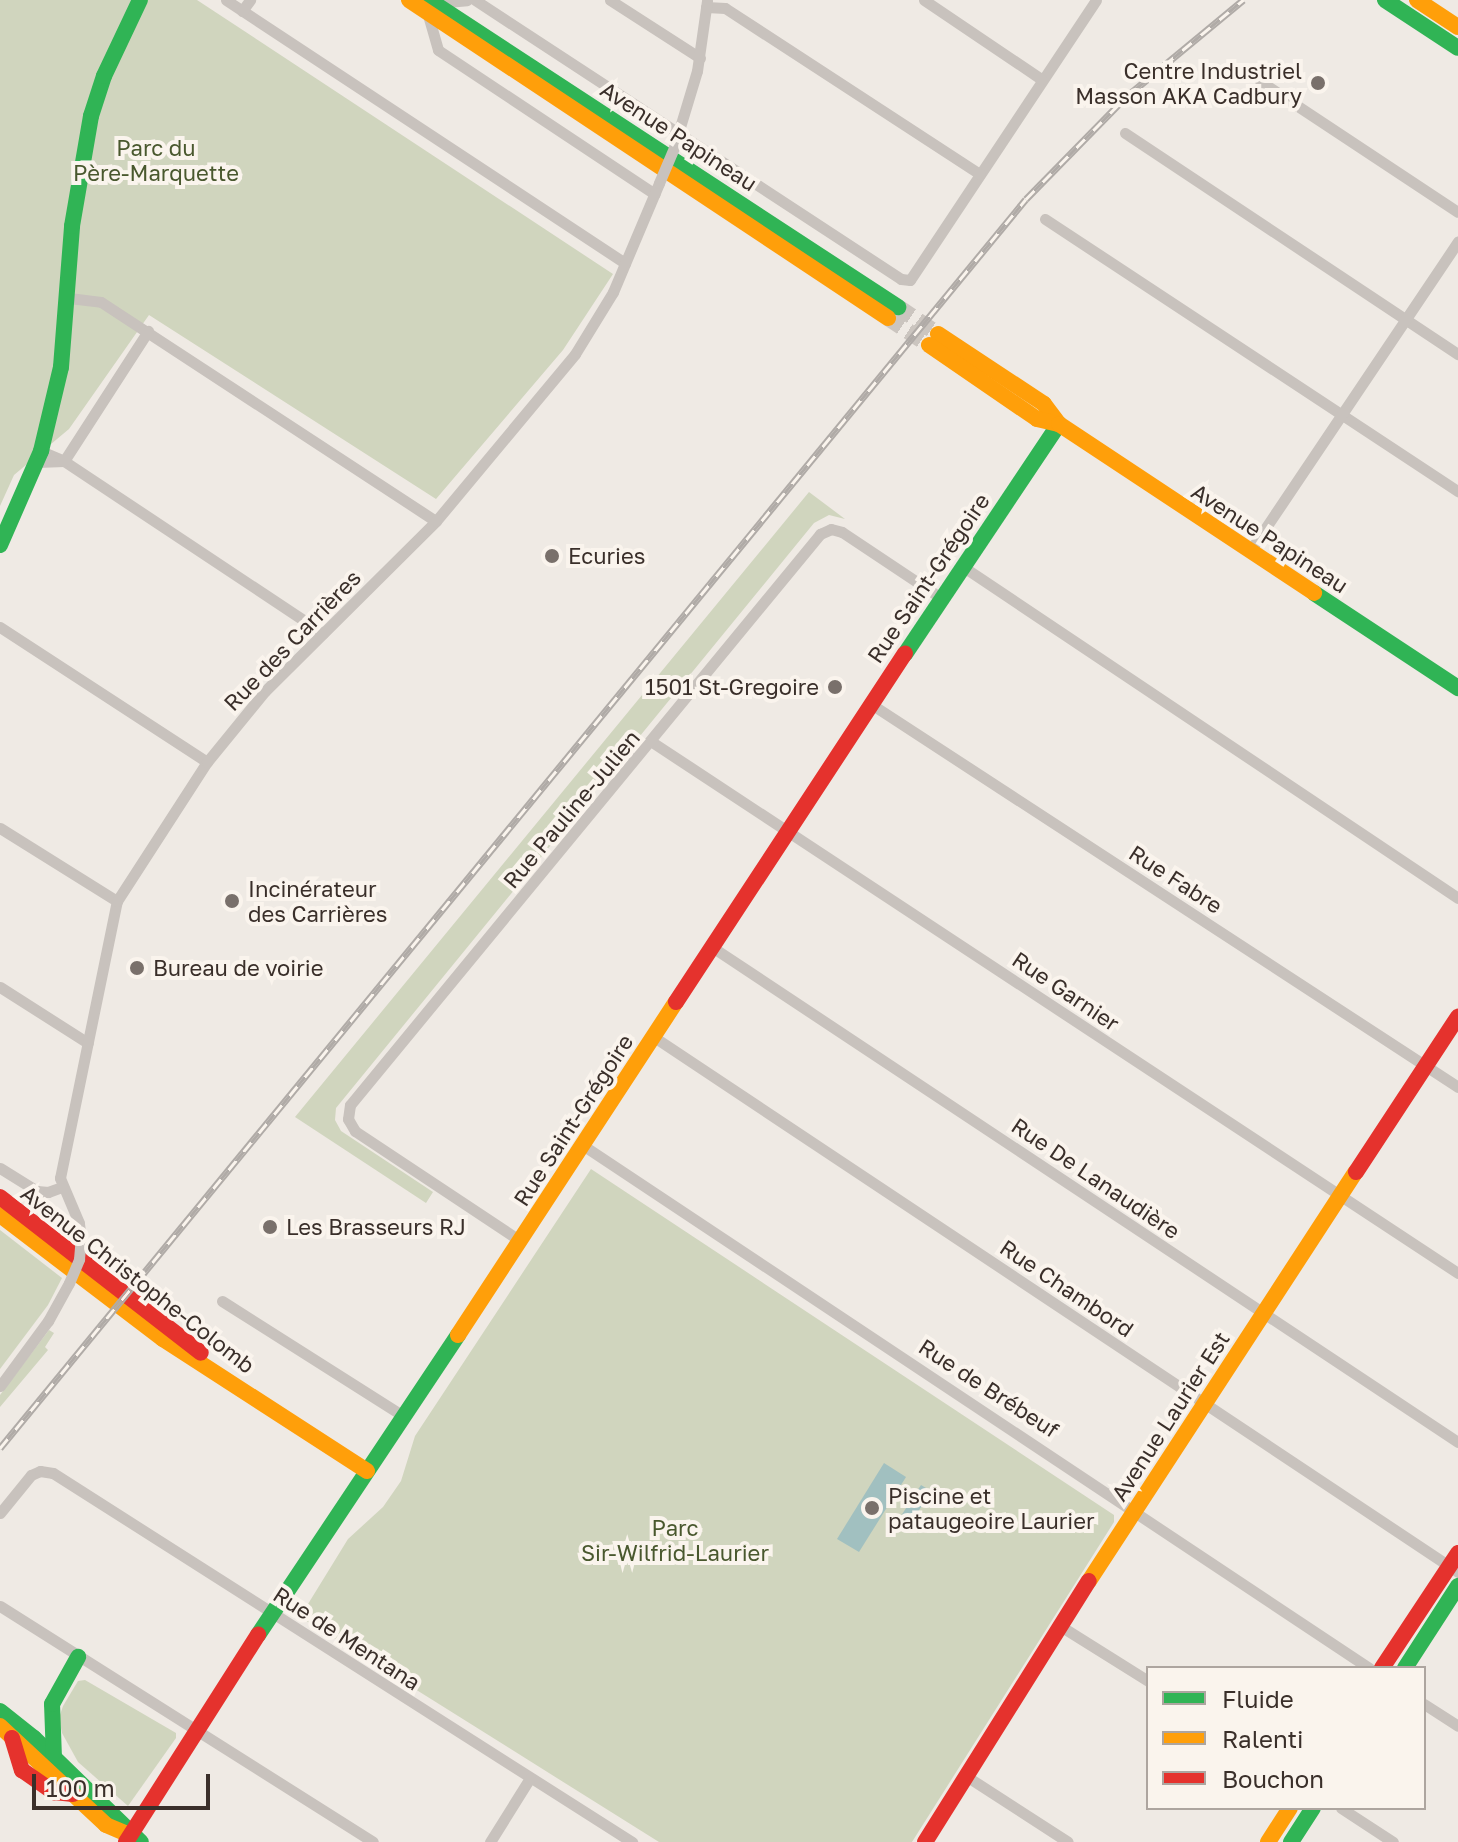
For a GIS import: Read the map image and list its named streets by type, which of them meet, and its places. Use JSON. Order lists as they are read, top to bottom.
{
  "streets": {
    "street": [
      "Avenue Papineau",
      "Rue Saint-Grégoire",
      "Rue des Carrières",
      "Rue Pauline-Julien",
      "Rue Fabre",
      "Rue Garnier",
      "Rue De Lanaudière",
      "Avenue Christophe-Colomb",
      "Rue Chambord",
      "Rue de Brébeuf",
      "Avenue Laurier Est",
      "Rue de Mentana"
    ]
  },
  "crossings": [
    ["Avenue Papineau", "Rue Saint-Grégoire"],
    ["Avenue Papineau", "Rue des Carrières"],
    ["Rue Saint-Grégoire", "Rue Pauline-Julien"],
    ["Rue Saint-Grégoire", "Rue Fabre"],
    ["Rue Saint-Grégoire", "Rue Garnier"],
    ["Rue Saint-Grégoire", "Rue De Lanaudière"],
    ["Rue Saint-Grégoire", "Avenue Christophe-Colomb"],
    ["Rue Saint-Grégoire", "Rue Chambord"],
    ["Rue Saint-Grégoire", "Rue de Brébeuf"],
    ["Rue Saint-Grégoire", "Rue de Mentana"],
    ["Rue des Carrières", "Avenue Christophe-Colomb"],
    ["Rue Pauline-Julien", "Rue Garnier"],
    ["Rue Fabre", "Avenue Laurier Est"],
    ["Rue Garnier", "Avenue Laurier Est"],
    ["Rue De Lanaudière", "Avenue Laurier Est"],
    ["Rue Chambord", "Avenue Laurier Est"],
    ["Rue de Brébeuf", "Avenue Laurier Est"]
  ],
  "parks": ["Parc du Père-Marquette", "Parc Sir-Wilfrid-Laurier"],
  "places": [
    "Centre Industriel Masson AKA Cadbury",
    "Ecuries",
    "1501 St-Gregoire",
    "Incinérateur des Carrières",
    "Bureau de voirie",
    "Les Brasseurs RJ",
    "Piscine et pataugeoire Laurier"
  ],
  "legend": ["Fluide", "Ralenti", "Bouchon"],
  "scale_bar": "100 m"
}
